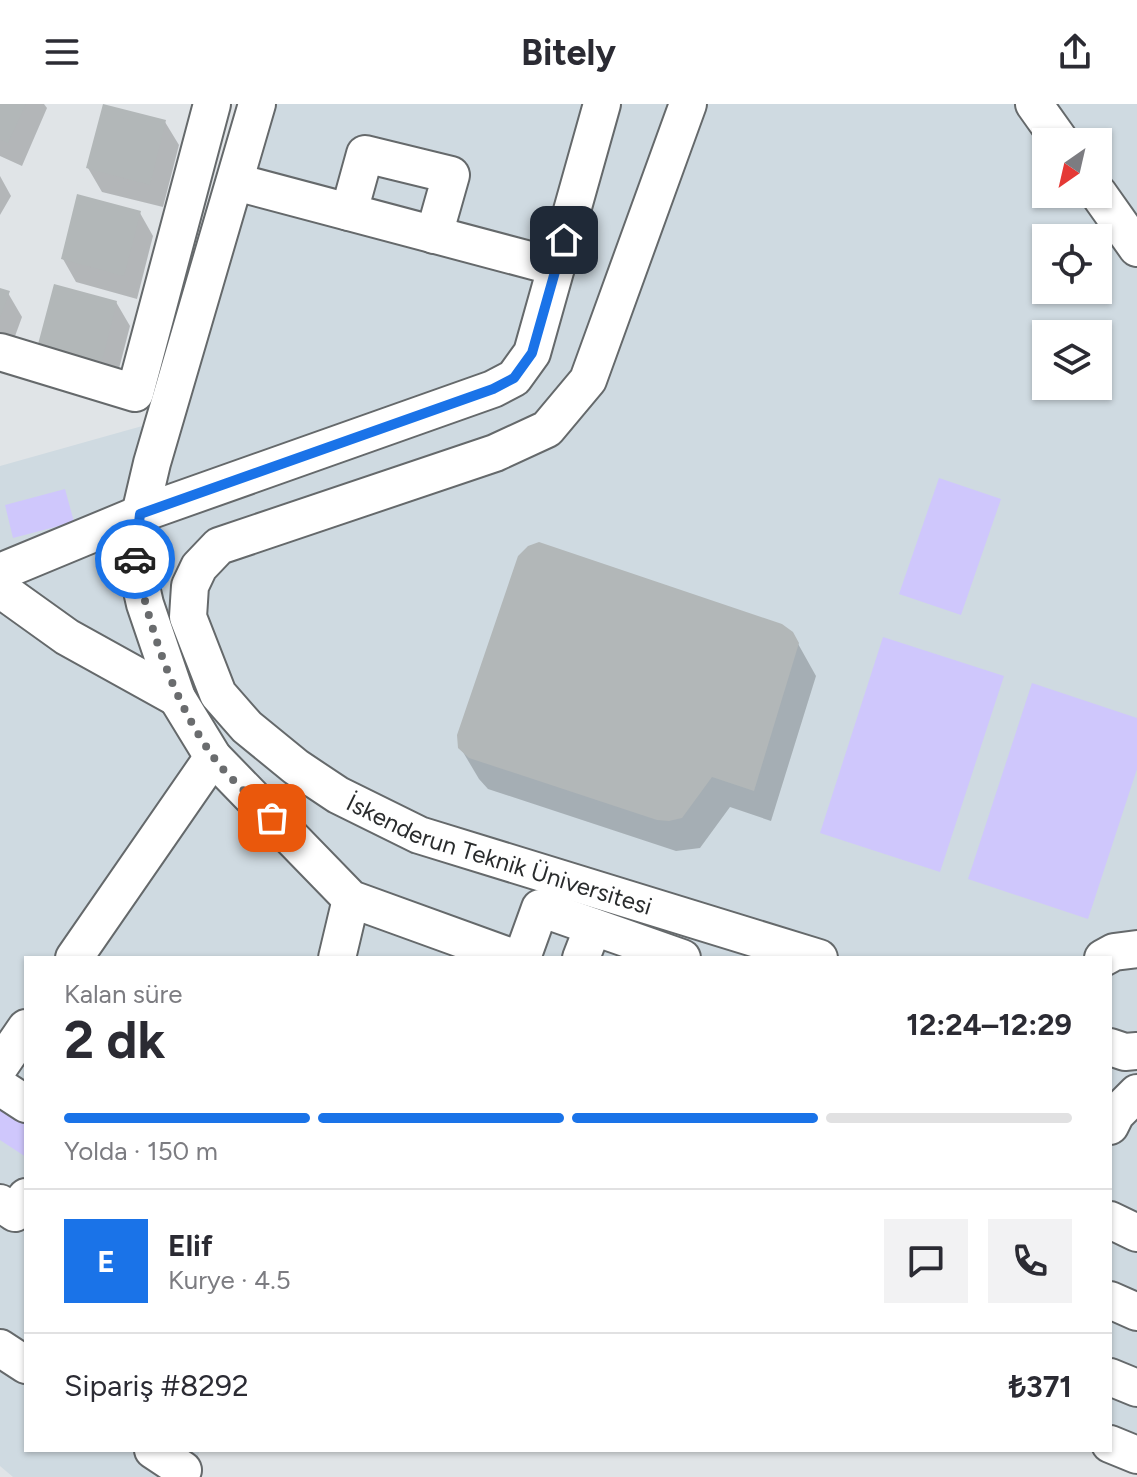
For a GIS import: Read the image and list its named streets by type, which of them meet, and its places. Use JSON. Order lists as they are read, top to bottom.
{
  "streets": {
    "street": ["İskenderun Teknik Üniversitesi"]
  },
  "north": "bottom left",
  "page": {
    "header": "Bitely",
    "heading": ["2 dk", "Kalan süre", "12:24–12:29"],
    "panel": [
      "Elif",
      "Kurye · 4.5",
      "Sipariş #8292",
      "₺371"
    ],
    "bar": "Yolda · 150 m",
    "round": "E"
  }
}
